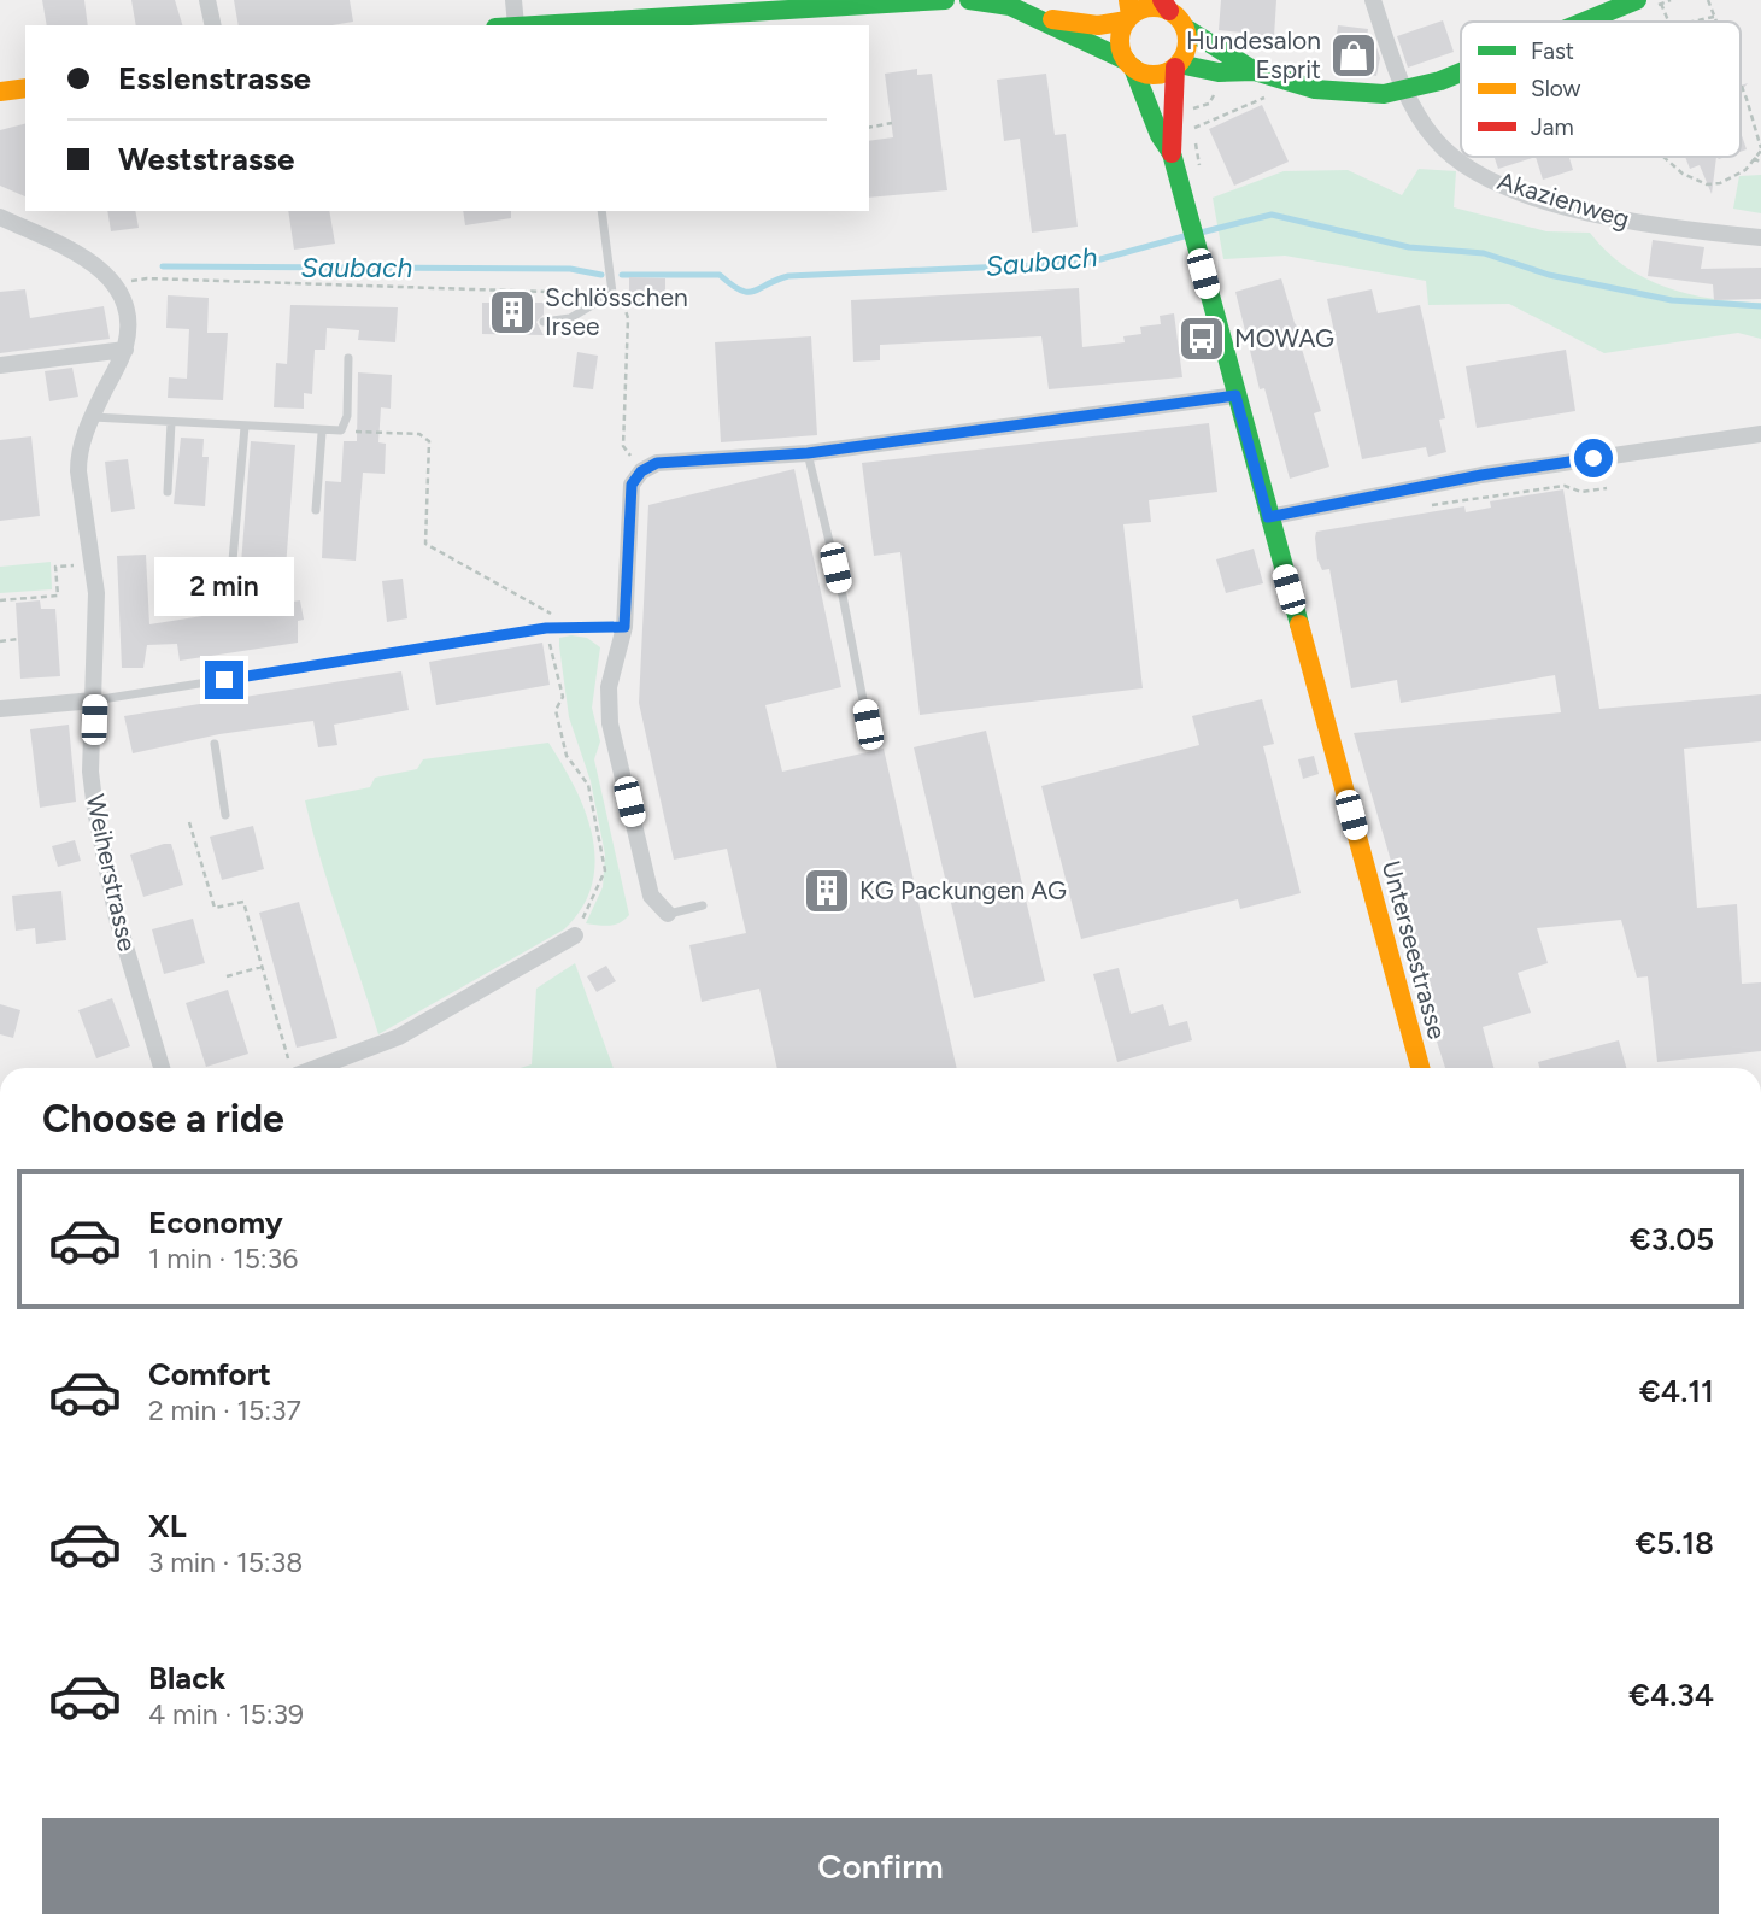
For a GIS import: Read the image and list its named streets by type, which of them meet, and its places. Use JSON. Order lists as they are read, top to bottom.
{
  "streets": {
    "main road": ["Unterseestrasse"],
    "street": ["Akazienweg", "Weiherstrasse"]
  },
  "water": ["Saubach"],
  "places": {
    "shop": ["Hundesalon Esprit"],
    "building": ["Schlösschen Irsee", "KG Packungen AG"],
    "bus stop": ["MOWAG"]
  },
  "legend": ["Fast", "Slow", "Jam"],
  "page": {
    "banner": ["Esslenstrasse", "Weststrasse"],
    "bubble": "2 min",
    "heading": "Choose a ride",
    "list": [
      {
        "name": "Economy",
        "note": "1 min · 15:36",
        "value": "€3.05"
      },
      {
        "name": "Comfort",
        "note": "2 min · 15:37",
        "value": "€4.11"
      },
      {
        "name": "XL",
        "note": "3 min · 15:38",
        "value": "€5.18"
      },
      {
        "name": "Black",
        "note": "4 min · 15:39",
        "value": "€4.34"
      }
    ],
    "buttons": "Confirm"
  }
}
